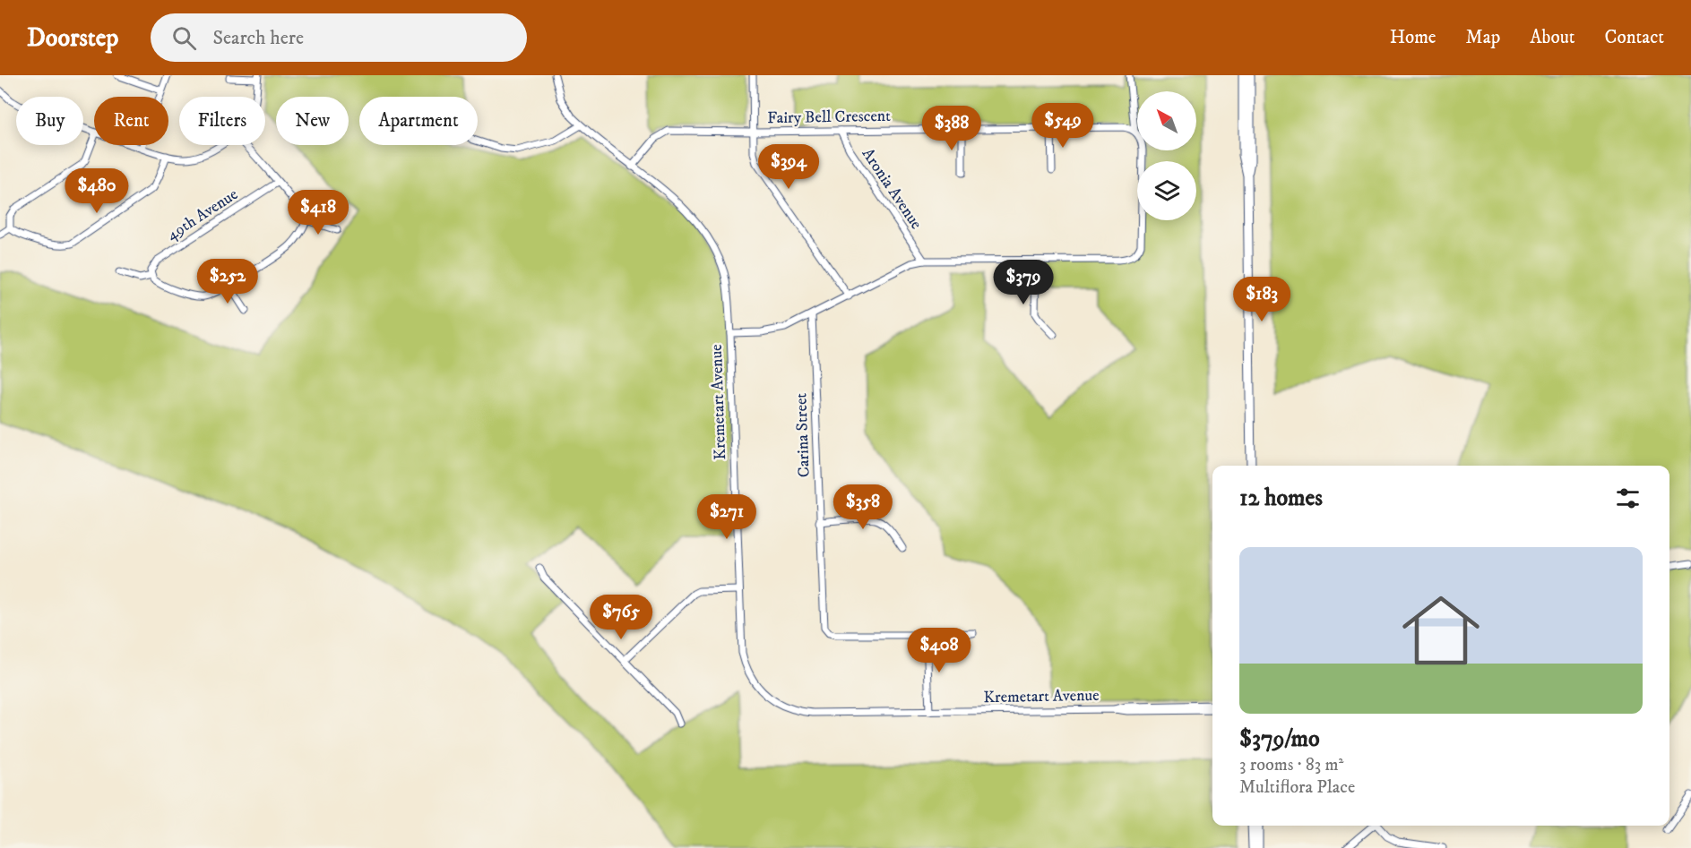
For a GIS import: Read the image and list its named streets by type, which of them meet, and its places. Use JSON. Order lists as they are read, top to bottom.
{
  "streets": {
    "street": [
      "Fairy Bell Crescent",
      "Aronia Avenue",
      "49th Avenue",
      "Kremetart Avenue",
      "Carina Street"
    ]
  },
  "crossings": [
    ["Fairy Bell Crescent", "Aronia Avenue"],
    ["Fairy Bell Crescent", "Kremetart Avenue"]
  ],
  "north": "top left",
  "page": {
    "header": "Doorstep",
    "search": "Search here",
    "nav": [
      "Home",
      "Map",
      "About",
      "Contact"
    ],
    "chip": [
      "Buy",
      "Rent",
      "Filters",
      "New",
      "Apartment"
    ],
    "price": [
      "$549",
      "$388",
      "$394",
      "$480",
      "$418",
      "$252",
      "$379",
      "$183",
      "$358",
      "$271",
      "$765",
      "$408"
    ],
    "heading": "12 homes",
    "list": [
      {
        "name": "$379/mo",
        "note": "3 rooms · 83 m² · Multiflora Place"
      }
    ]
  }
}
